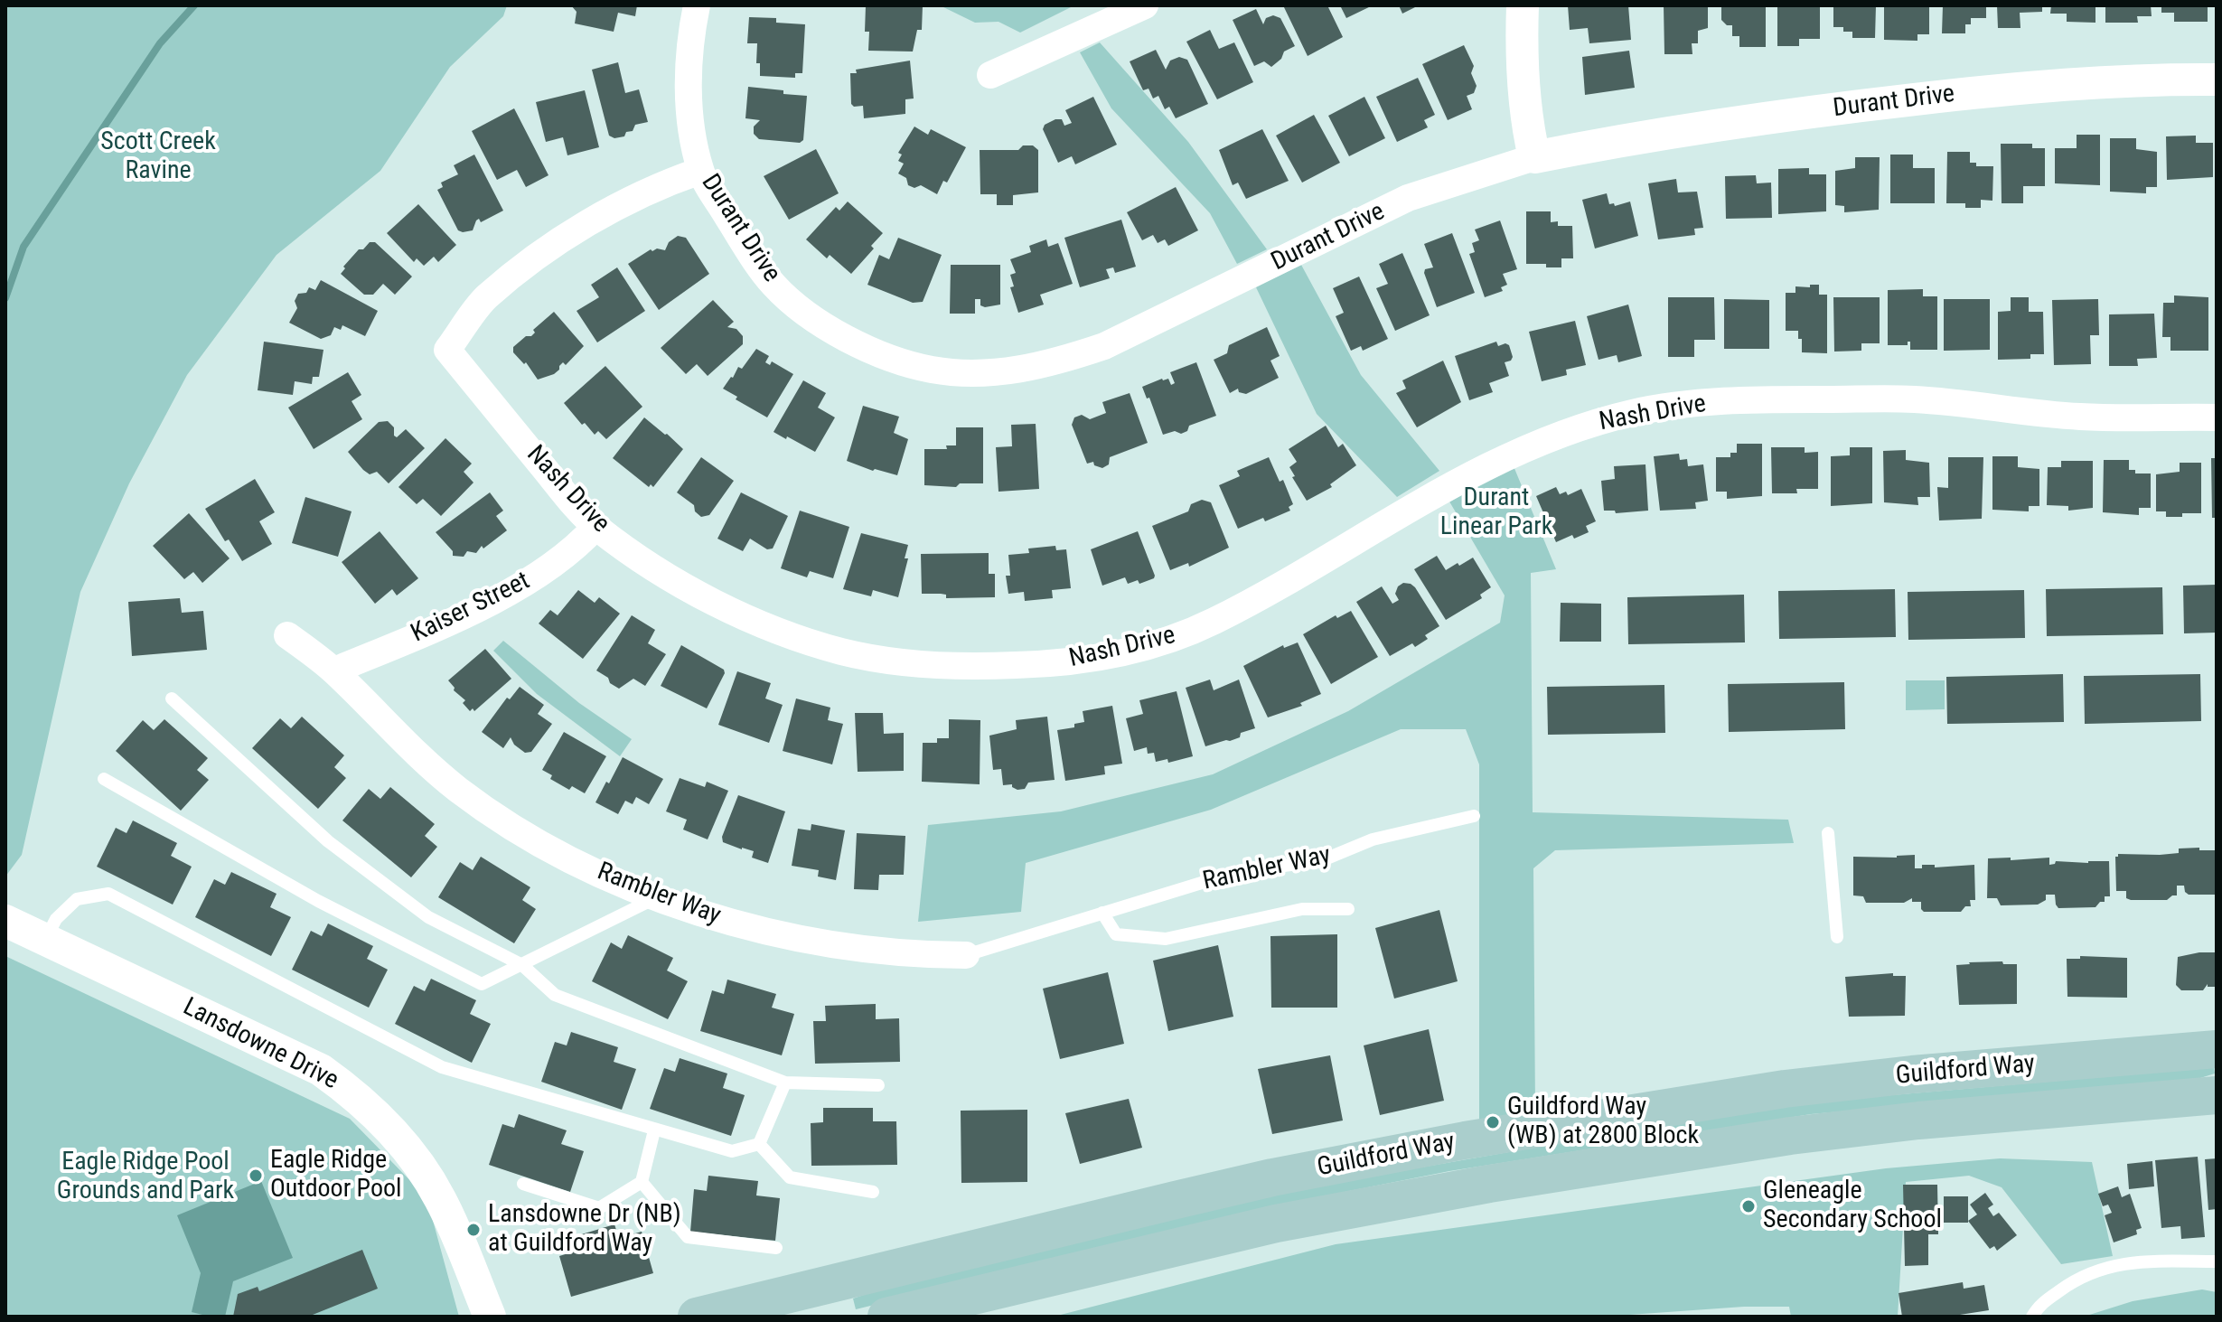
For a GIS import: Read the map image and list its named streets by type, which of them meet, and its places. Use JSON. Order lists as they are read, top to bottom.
{
  "streets": {
    "main road": ["Guildford Way"],
    "street": [
      "Durant Drive",
      "Nash Drive",
      "Kaiser Street",
      "Rambler Way",
      "Lansdowne Drive"
    ]
  },
  "crossings": [
    ["Durant Drive", "Nash Drive"],
    ["Nash Drive", "Kaiser Street"],
    ["Kaiser Street", "Rambler Way"]
  ],
  "parks": ["Scott Creek Ravine", "Durant Linear Park", "Eagle Ridge Pool Grounds and Park"],
  "places": [
    "Guildford Way (WB) at 2800 Block",
    "Eagle Ridge Outdoor Pool",
    "Gleneagle Secondary School",
    "Lansdowne Dr (NB) at Guildford Way"
  ]
}
